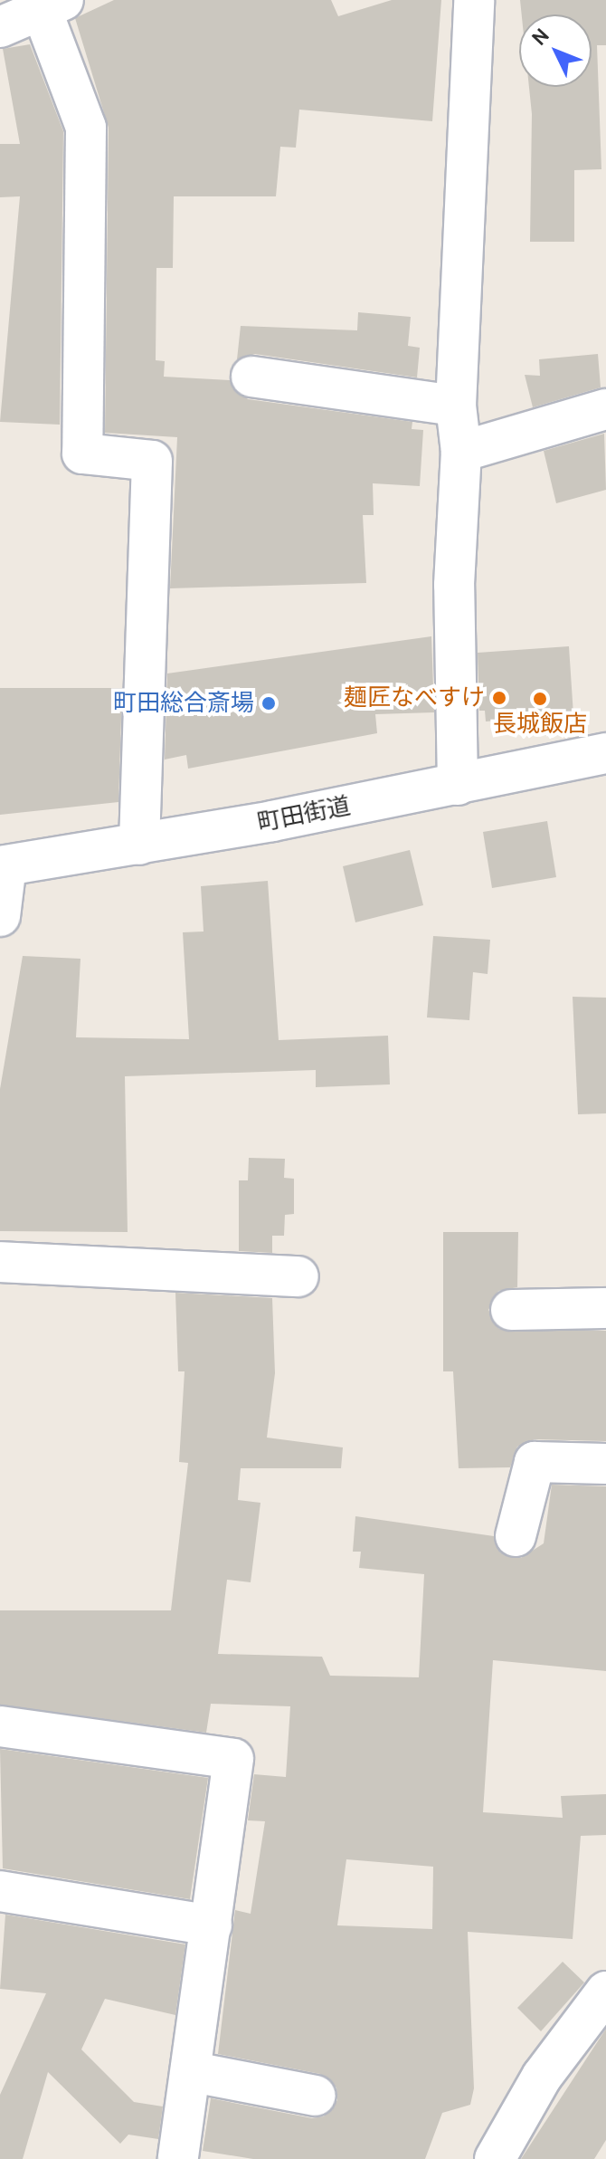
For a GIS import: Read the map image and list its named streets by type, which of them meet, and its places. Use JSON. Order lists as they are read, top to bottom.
{
  "streets": {
    "street": ["町田街道"]
  },
  "places": ["麺匠なべすけ", "長城飯店", "町田総合斎場"],
  "north": "top left"
}
